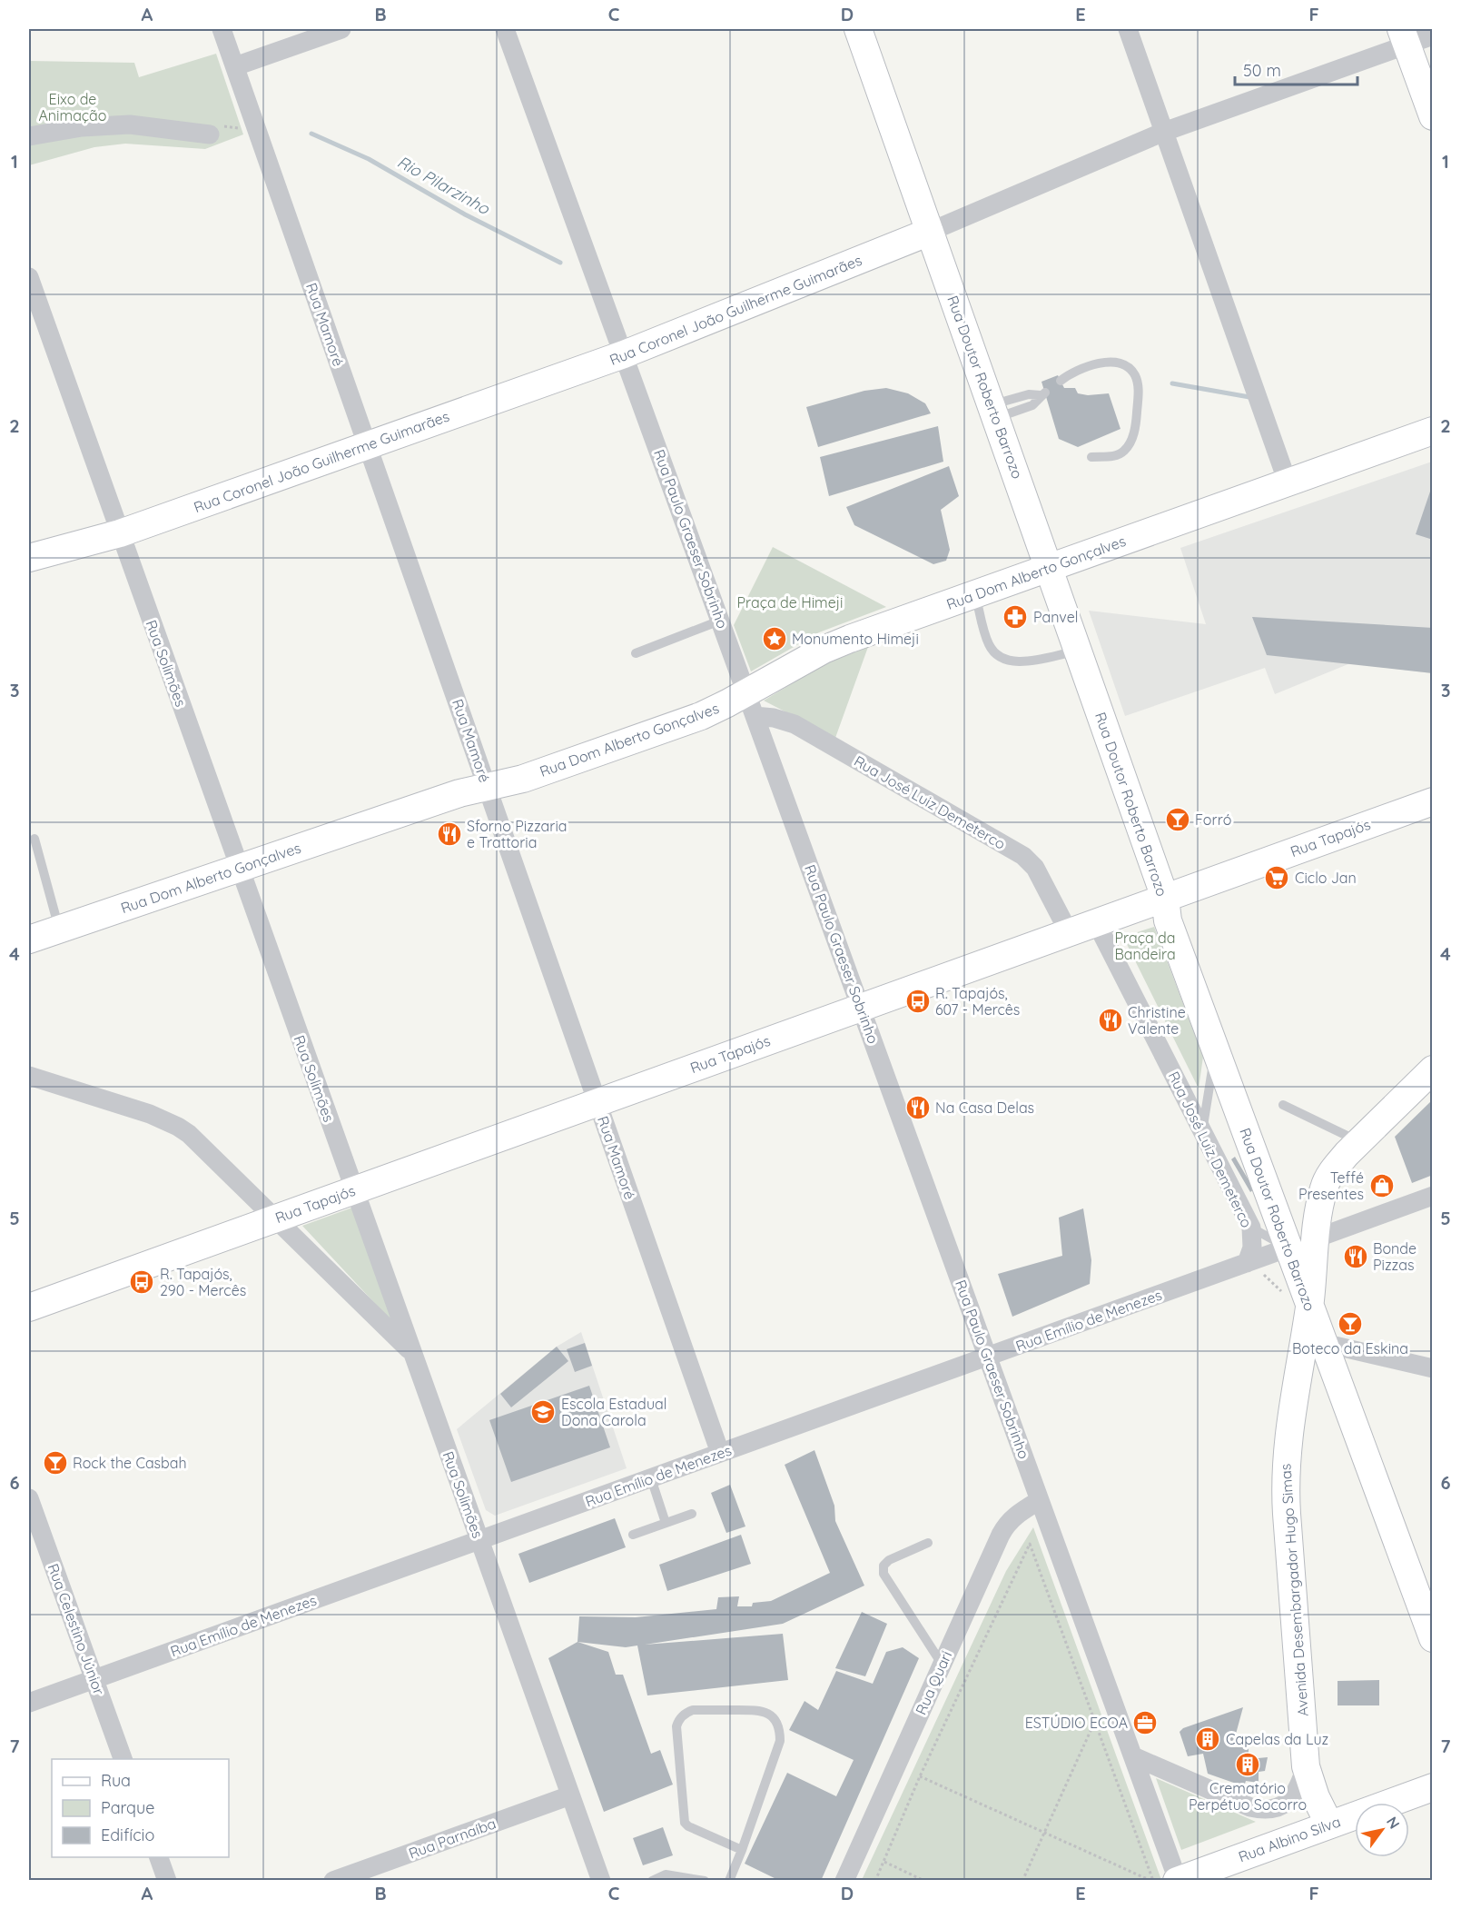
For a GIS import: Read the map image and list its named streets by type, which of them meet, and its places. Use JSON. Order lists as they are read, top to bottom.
{
  "streets": {
    "main road": [
      "Rua Coronel João Guilherme Guimarães",
      "Rua Doutor Roberto Barrozo",
      "Rua Dom Alberto Gonçalves",
      "Rua Tapajós",
      "Avenida Desembargador Hugo Simas",
      "Rua Albino Silva"
    ],
    "street": [
      "Rua Mamoré",
      "Rua Paulo Graeser Sobrinho",
      "Rua Solimões",
      "Rua José Luiz Demeterco",
      "Rua Emílio de Menezes",
      "Rua Celestino Júnior",
      "Rua Quari",
      "Rua Parnaíba"
    ]
  },
  "crossings": [
    ["Rua Coronel João Guilherme Guimarães", "Rua Mamoré"],
    ["Rua Coronel João Guilherme Guimarães", "Rua Doutor Roberto Barrozo"],
    ["Rua Coronel João Guilherme Guimarães", "Rua Paulo Graeser Sobrinho"],
    ["Rua Coronel João Guilherme Guimarães", "Rua Solimões"],
    ["Rua Mamoré", "Rua Dom Alberto Gonçalves"],
    ["Rua Mamoré", "Rua Tapajós"],
    ["Rua Mamoré", "Rua Emílio de Menezes"],
    ["Rua Doutor Roberto Barrozo", "Rua Dom Alberto Gonçalves"],
    ["Rua Doutor Roberto Barrozo", "Rua Tapajós"],
    ["Rua Doutor Roberto Barrozo", "Rua Emílio de Menezes"],
    ["Rua Doutor Roberto Barrozo", "Avenida Desembargador Hugo Simas"],
    ["Rua Paulo Graeser Sobrinho", "Rua Dom Alberto Gonçalves"],
    ["Rua Paulo Graeser Sobrinho", "Rua José Luiz Demeterco"],
    ["Rua Paulo Graeser Sobrinho", "Rua Tapajós"],
    ["Rua Paulo Graeser Sobrinho", "Rua Emílio de Menezes"],
    ["Rua Paulo Graeser Sobrinho", "Rua Quari"],
    ["Rua Paulo Graeser Sobrinho", "Rua Albino Silva"],
    ["Rua Dom Alberto Gonçalves", "Rua Solimões"],
    ["Rua Dom Alberto Gonçalves", "Rua José Luiz Demeterco"],
    ["Rua Solimões", "Rua Tapajós"],
    ["Rua Solimões", "Rua Emílio de Menezes"],
    ["Rua Solimões", "Rua Parnaíba"],
    ["Rua José Luiz Demeterco", "Rua Tapajós"],
    ["Rua José Luiz Demeterco", "Rua Emílio de Menezes"],
    ["Rua Emílio de Menezes", "Rua Celestino Júnior"],
    ["Avenida Desembargador Hugo Simas", "Rua Albino Silva"]
  ],
  "water": ["Rio Pilarzinho"],
  "parks": ["Eixo de Animação", "Praça de Himeji", "Praça da Bandeira"],
  "places": {
    "pharmacy": ["Panvel"],
    "place": ["Monumento Himeji"],
    "bar": ["Forró", "Boteco da Eskina", "Rock the Casbah"],
    "restaurant": [
      "Sforno Pizzaria e Trattoria",
      "Christine Valente",
      "Na Casa Delas",
      "Bonde Pizzas"
    ],
    "supermarket": ["Ciclo Jan"],
    "bus stop": ["R. Tapajós, 607 - Mercês", "R. Tapajós, 290 - Mercês"],
    "shop": ["Teffé Presentes"],
    "school or university": ["Escola Estadual Dona Carola"],
    "office": ["ESTÚDIO ECOA"],
    "building": ["Capelas da Luz", "Crematório Perpétuo Socorro"]
  },
  "legend": ["Rua", "Parque", "Edifício"],
  "scale_bar": "50 m",
  "north": "top right",
  "grid": {
    "columns": [
      "A",
      "B",
      "C",
      "D",
      "E",
      "F"
    ],
    "rows": [
      "1",
      "2",
      "3",
      "4",
      "5",
      "6",
      "7"
    ]
  }
}
